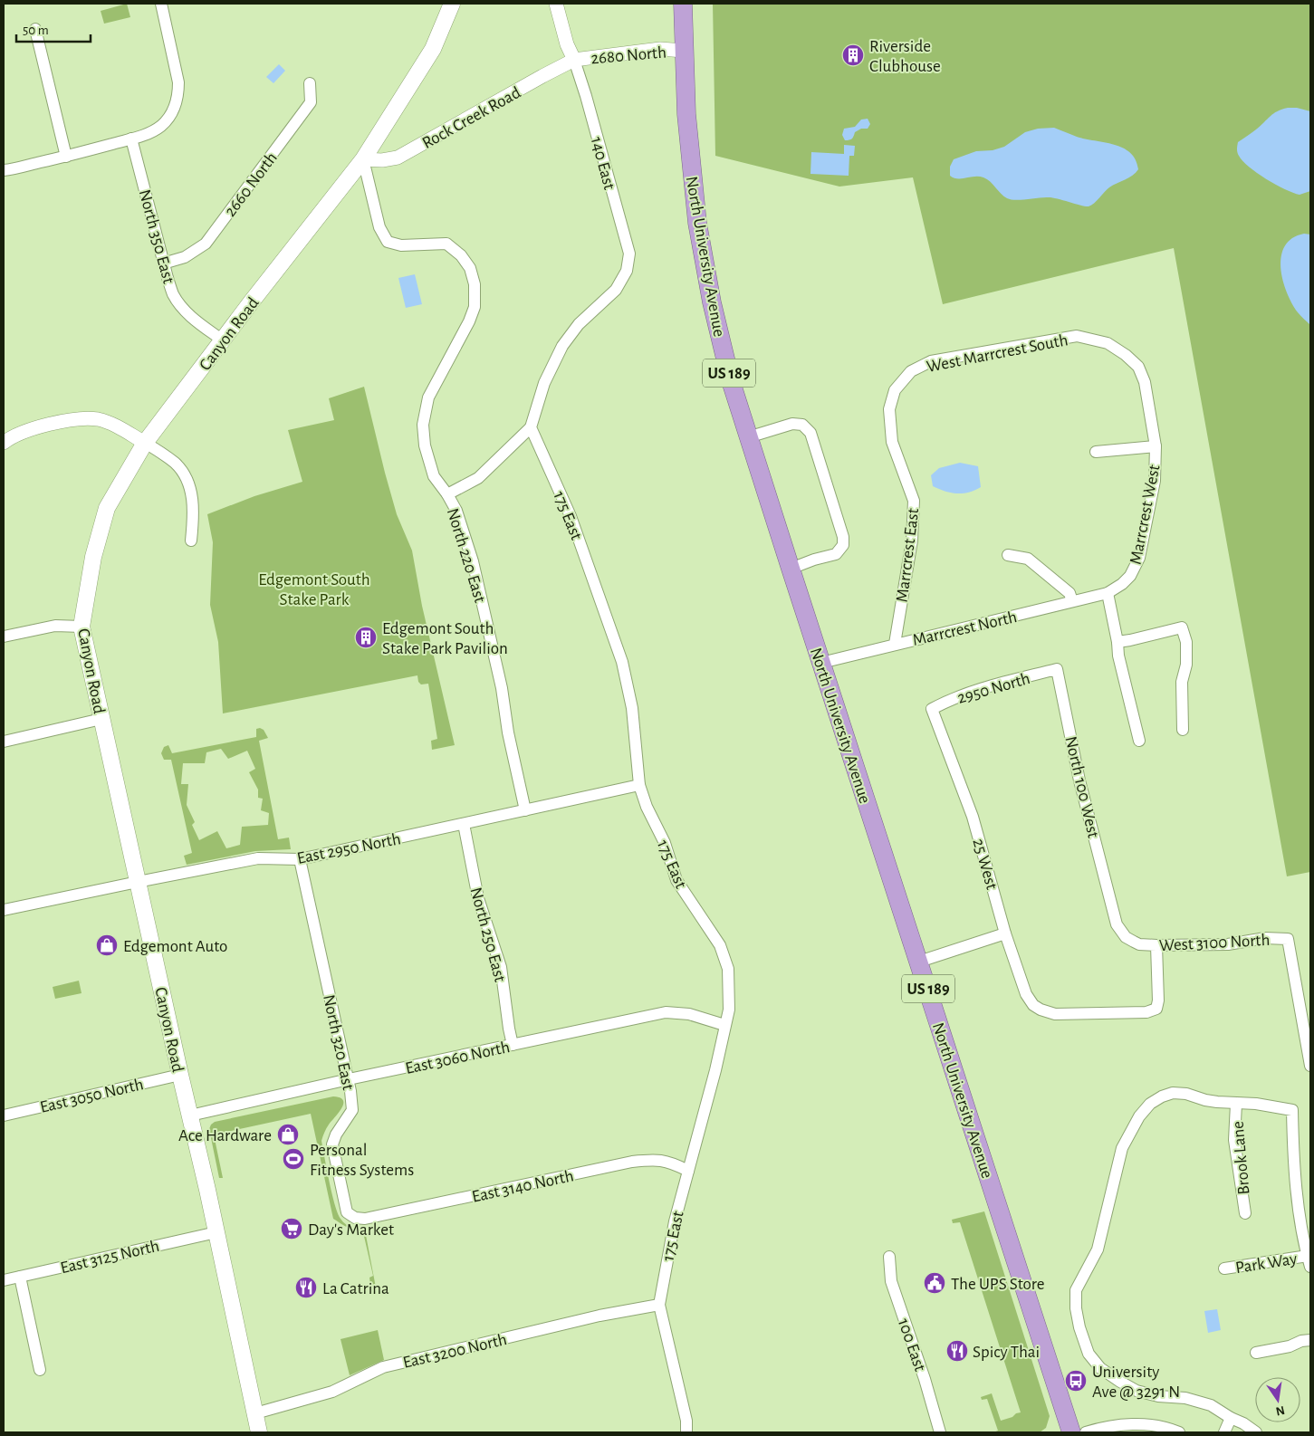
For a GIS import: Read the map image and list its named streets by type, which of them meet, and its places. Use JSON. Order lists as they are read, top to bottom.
{
  "streets": {
    "highway": ["North University Avenue", "US 189"],
    "main road": ["Canyon Road"],
    "street": [
      "2680 North",
      "Rock Creek Road",
      "140 East",
      "2660 North",
      "North 350 East",
      "West Marrcrest South",
      "Marrcrest West",
      "175 East",
      "North 220 East",
      "Marrcrest East",
      "Marrcrest North",
      "2950 North",
      "North 100 West",
      "East 2950 North",
      "25 West",
      "North 250 East",
      "West 3100 North",
      "North 320 East",
      "East 3060 North",
      "East 3050 North",
      "Brook Lane",
      "East 3140 North",
      "East 3125 North",
      "Park Way",
      "100 East",
      "East 3200 North"
    ]
  },
  "crossings": [
    ["2680 North", "Rock Creek Road"],
    ["2680 North", "140 East"],
    ["2680 North", "North University Avenue"],
    ["Rock Creek Road", "140 East"],
    ["Rock Creek Road", "Canyon Road"],
    ["Rock Creek Road", "North 220 East"],
    ["140 East", "175 East"],
    ["2660 North", "North 350 East"],
    ["North 350 East", "Canyon Road"],
    ["North University Avenue", "Marrcrest North"],
    ["Canyon Road", "North 220 East"],
    ["Canyon Road", "East 2950 North"],
    ["Canyon Road", "East 3060 North"],
    ["Canyon Road", "East 3050 North"],
    ["Canyon Road", "East 3125 North"],
    ["Canyon Road", "East 3200 North"],
    ["West Marrcrest South", "Marrcrest West"],
    ["West Marrcrest South", "Marrcrest East"],
    ["Marrcrest West", "Marrcrest North"],
    ["175 East", "East 2950 North"],
    ["175 East", "East 3060 North"],
    ["175 East", "East 3140 North"],
    ["175 East", "East 3200 North"],
    ["North 220 East", "East 2950 North"],
    ["Marrcrest East", "Marrcrest North"],
    ["2950 North", "North 100 West"],
    ["2950 North", "25 West"],
    ["North 100 West", "West 3100 North"],
    ["East 2950 North", "North 250 East"],
    ["East 2950 North", "North 320 East"],
    ["25 West", "West 3100 North"],
    ["North 250 East", "East 3060 North"],
    ["North 320 East", "East 3060 North"],
    ["North 320 East", "East 3140 North"]
  ],
  "parks": ["Edgemont South Stake Park"],
  "places": {
    "building": ["Riverside Clubhouse", "Edgemont South Stake Park Pavilion"],
    "shop": ["Edgemont Auto", "Ace Hardware"],
    "sports": ["Personal Fitness Systems"],
    "supermarket": ["Day's Market"],
    "public building": ["The UPS Store"],
    "restaurant": ["La Catrina", "Spicy Thai"],
    "bus stop": ["University Ave @ 3291 N"]
  },
  "scale_bar": "50 m",
  "north": "bottom"
}
